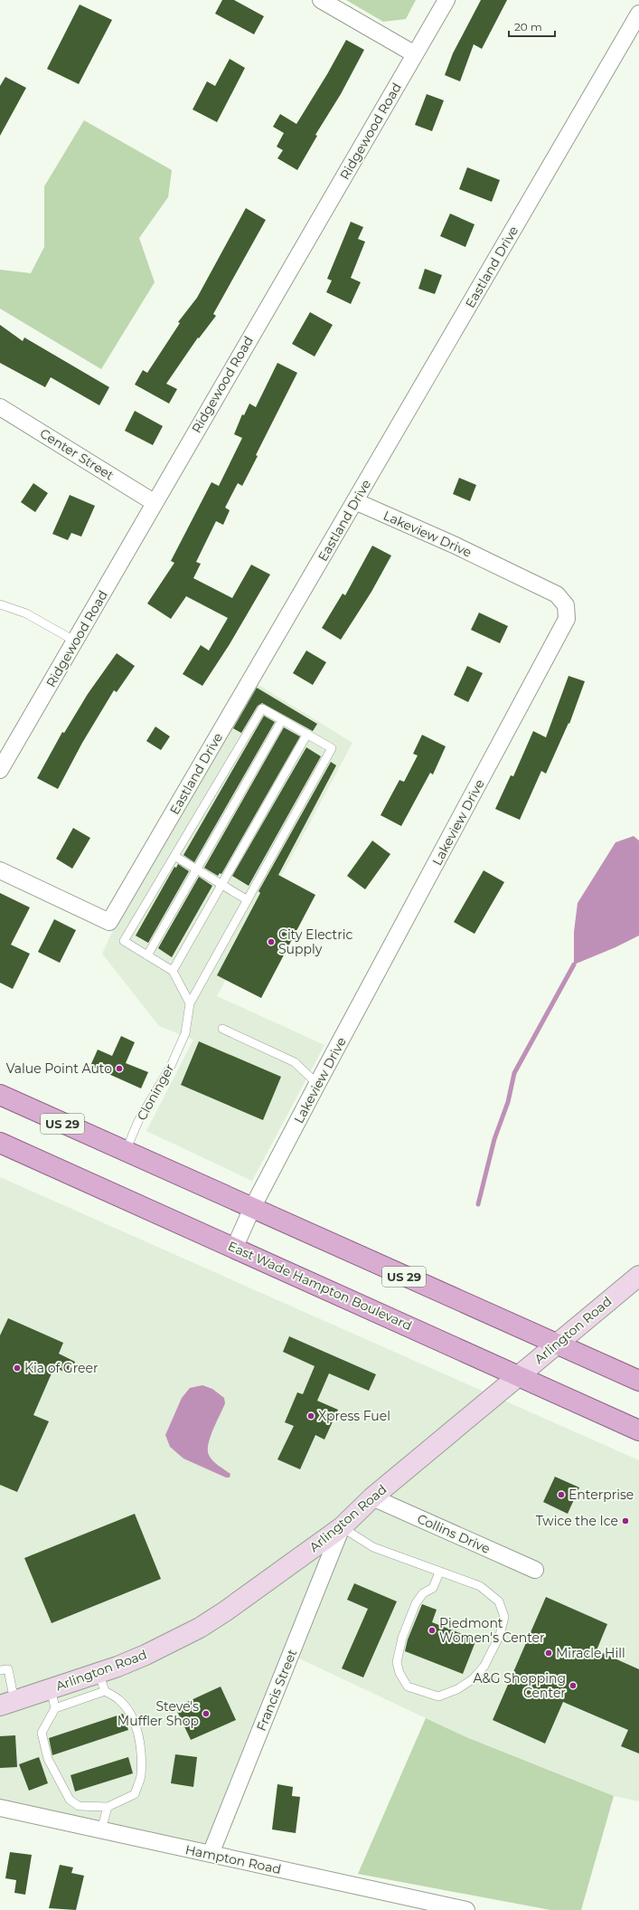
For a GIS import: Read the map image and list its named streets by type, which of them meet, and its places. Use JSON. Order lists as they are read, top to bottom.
{
  "streets": {
    "main road": ["US 29", "East Wade Hampton Boulevard", "Arlington Road"],
    "street": [
      "Ridgewood Road",
      "Eastland Drive",
      "Center Street",
      "Lakeview Drive",
      "Collins Drive",
      "Francis Street",
      "Hampton Road"
    ],
    "lane": ["Cloninger"]
  },
  "crossings": [
    ["Ridgewood Road", "Center Street"],
    ["Eastland Drive", "Lakeview Drive"],
    ["Lakeview Drive", "US 29"],
    ["Lakeview Drive", "East Wade Hampton Boulevard"],
    ["Cloninger", "US 29"],
    ["US 29", "Arlington Road"],
    ["East Wade Hampton Boulevard", "Arlington Road"],
    ["Arlington Road", "Collins Drive"],
    ["Arlington Road", "Francis Street"],
    ["Francis Street", "Hampton Road"]
  ],
  "places": [
    "City Electric Supply",
    "Value Point Auto",
    "Kia of Greer",
    "Xpress Fuel",
    "Enterprise",
    "Twice the Ice",
    "Piedmont Women's Center",
    "Miracle Hill",
    "A&G Shopping Center",
    "Steve's Muffler Shop"
  ],
  "scale_bar": "20 m"
}
